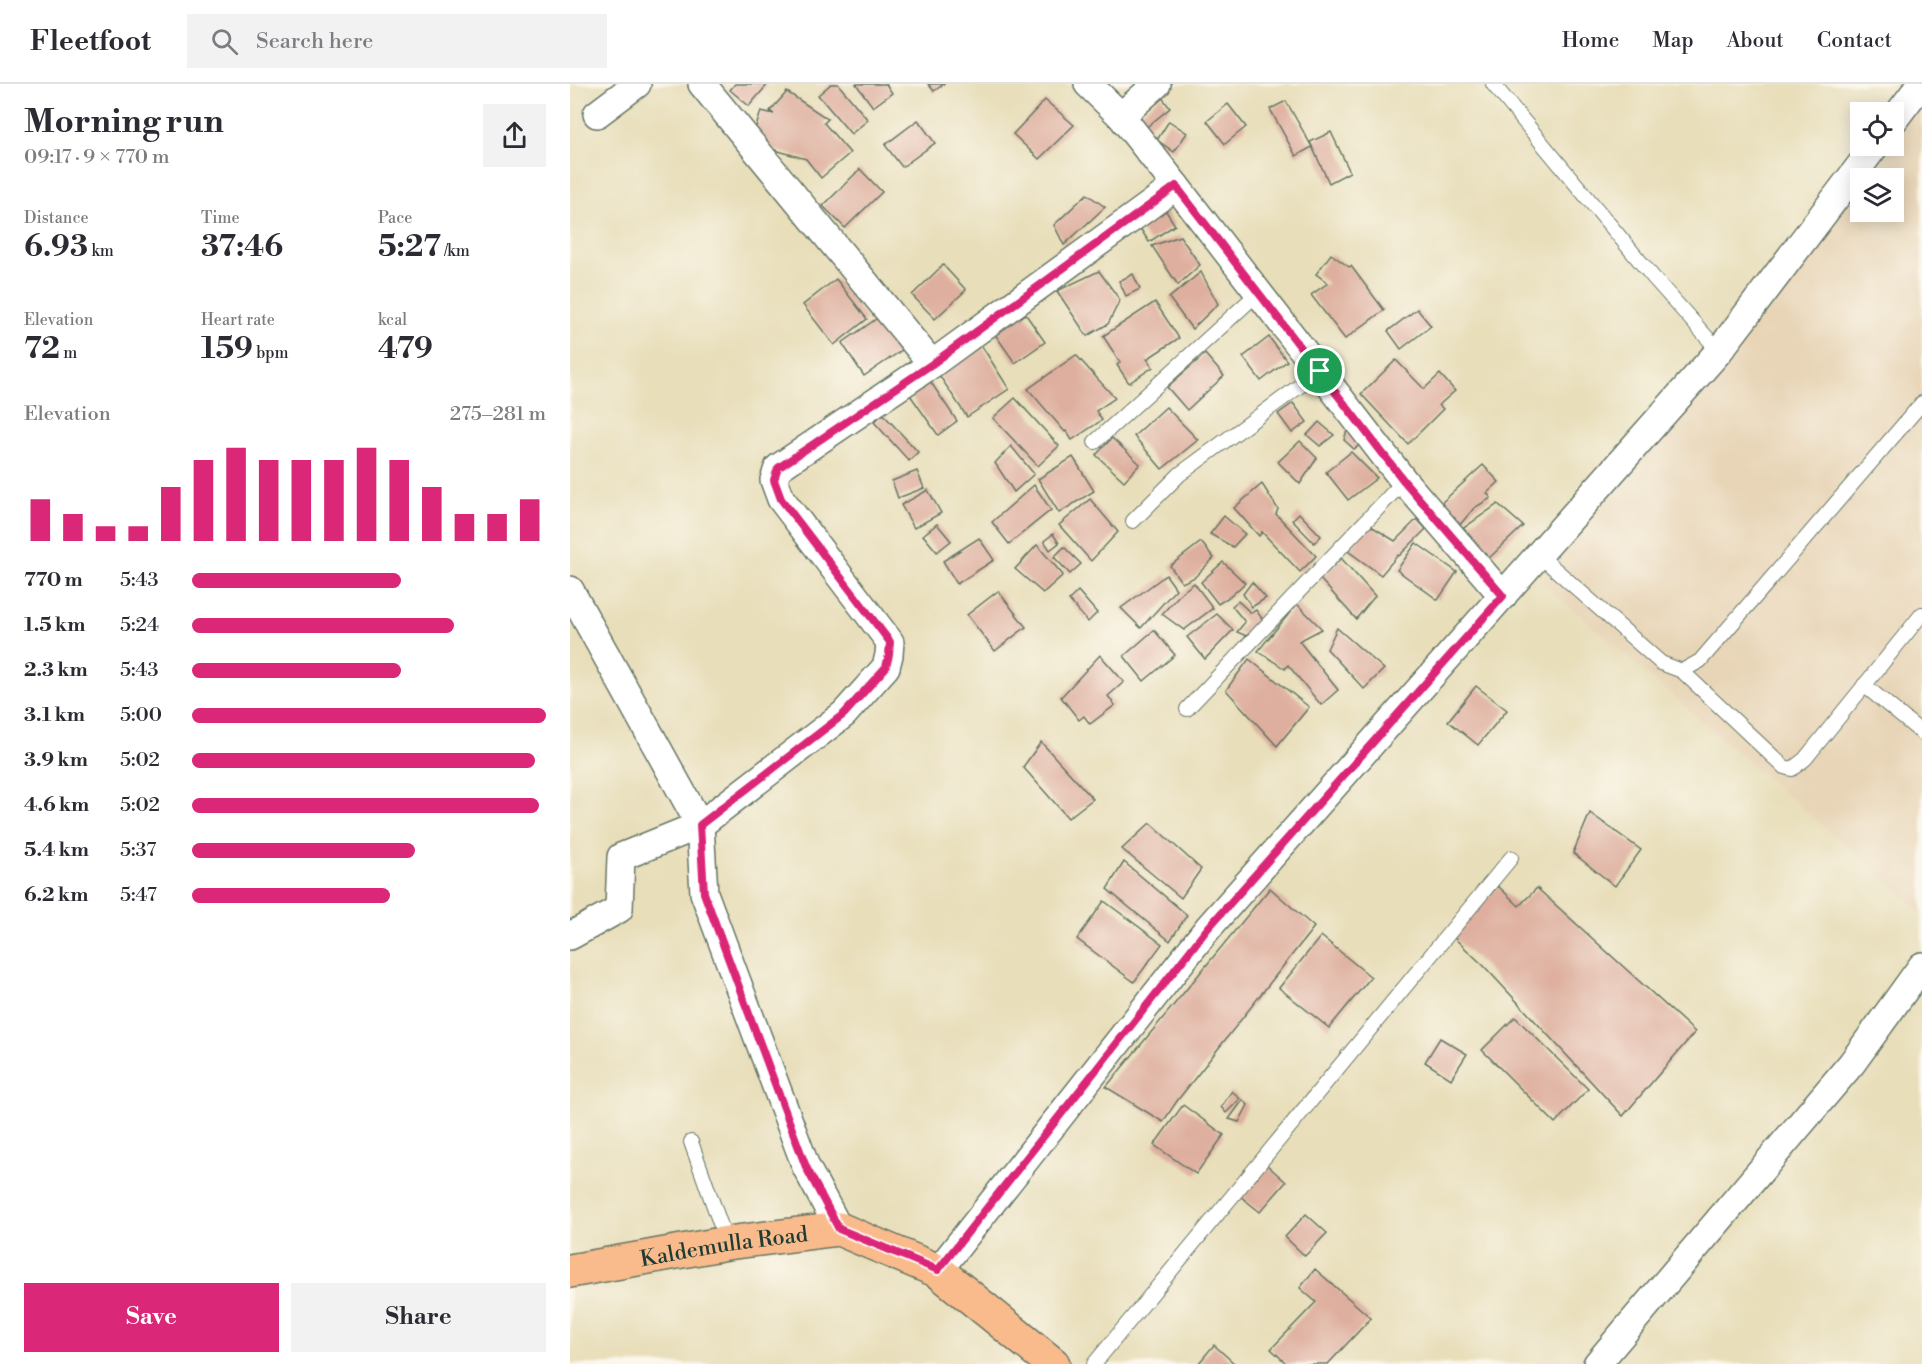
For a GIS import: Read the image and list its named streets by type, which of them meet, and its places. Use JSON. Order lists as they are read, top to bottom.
{
  "streets": {
    "main road": ["Kaldemulla Road"]
  },
  "page": {
    "header": "Fleetfoot",
    "search": "Search here",
    "nav": [
      "Home",
      "Map",
      "About",
      "Contact"
    ],
    "heading": ["Morning run", "09:17 · 9 × 770 m"],
    "stats": [
      ["Distance", "6.93 km"],
      ["Time", "37:46"],
      ["Pace", "5:27 /km"],
      ["Elevation", "72 m"],
      ["Heart rate", "159 bpm"],
      ["kcal", "479"]
    ],
    "chart": ["Elevation", "275–281 m"],
    "list": [
      {
        "name": "770 m",
        "note": "5:43"
      },
      {
        "name": "1.5 km",
        "note": "5:24"
      },
      {
        "name": "2.3 km",
        "note": "5:43"
      },
      {
        "name": "3.1 km",
        "note": "5:00"
      },
      {
        "name": "3.9 km",
        "note": "5:02"
      },
      {
        "name": "4.6 km",
        "note": "5:02"
      },
      {
        "name": "5.4 km",
        "note": "5:37"
      },
      {
        "name": "6.2 km",
        "note": "5:47"
      }
    ],
    "buttons": ["Save", "Share"]
  }
}
